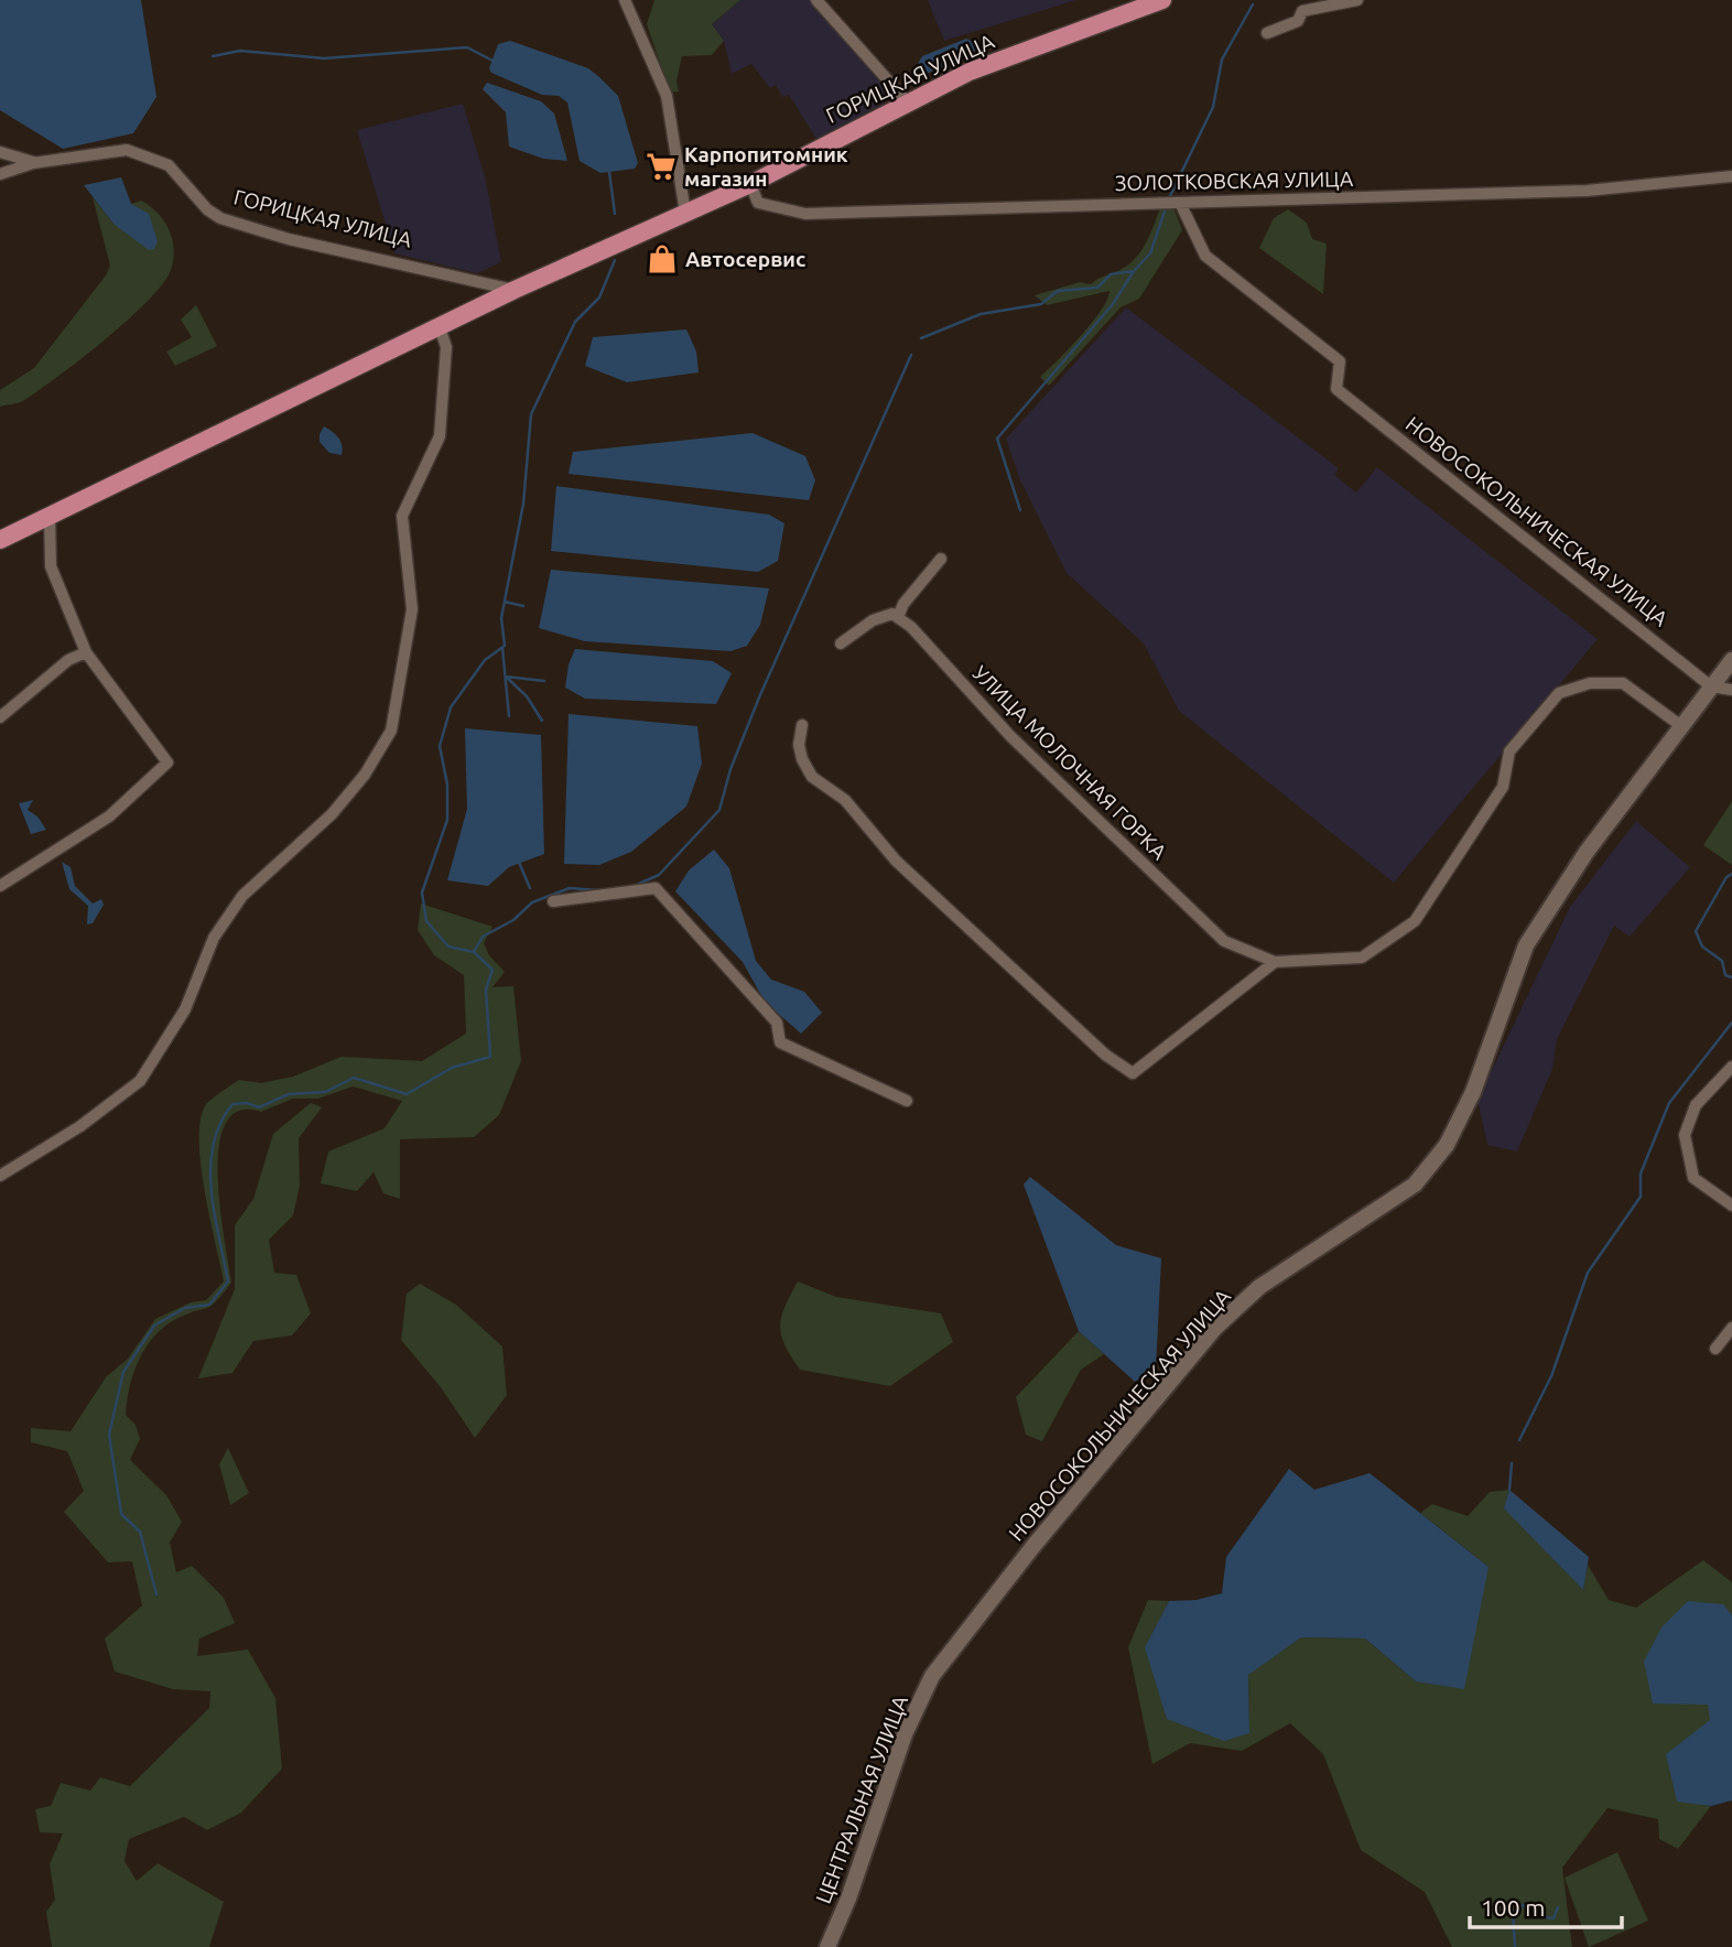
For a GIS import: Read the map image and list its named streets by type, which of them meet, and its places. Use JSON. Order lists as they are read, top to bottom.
{
  "streets": {
    "main road": ["ГОРИЦКАЯ УЛИЦА", "НОВОСОКОЛЬНИЧЕСКАЯ УЛИЦА", "ЦЕНТРАЛЬНАЯ УЛИЦА"],
    "street": ["ЗОЛОТКОВСКАЯ УЛИЦА", "УЛИЦА МОЛОЧНАЯ ГОРКА"]
  },
  "crossings": [
    ["ГОРИЦКАЯ УЛИЦА", "ЗОЛОТКОВСКАЯ УЛИЦА"],
    ["ЗОЛОТКОВСКАЯ УЛИЦА", "НОВОСОКОЛЬНИЧЕСКАЯ УЛИЦА"],
    ["НОВОСОКОЛЬНИЧЕСКАЯ УЛИЦА", "ЦЕНТРАЛЬНАЯ УЛИЦА"]
  ],
  "places": {
    "supermarket": ["Карпопитомник магазин"],
    "shop": ["Автосервис"]
  },
  "scale_bar": "100 m"
}
